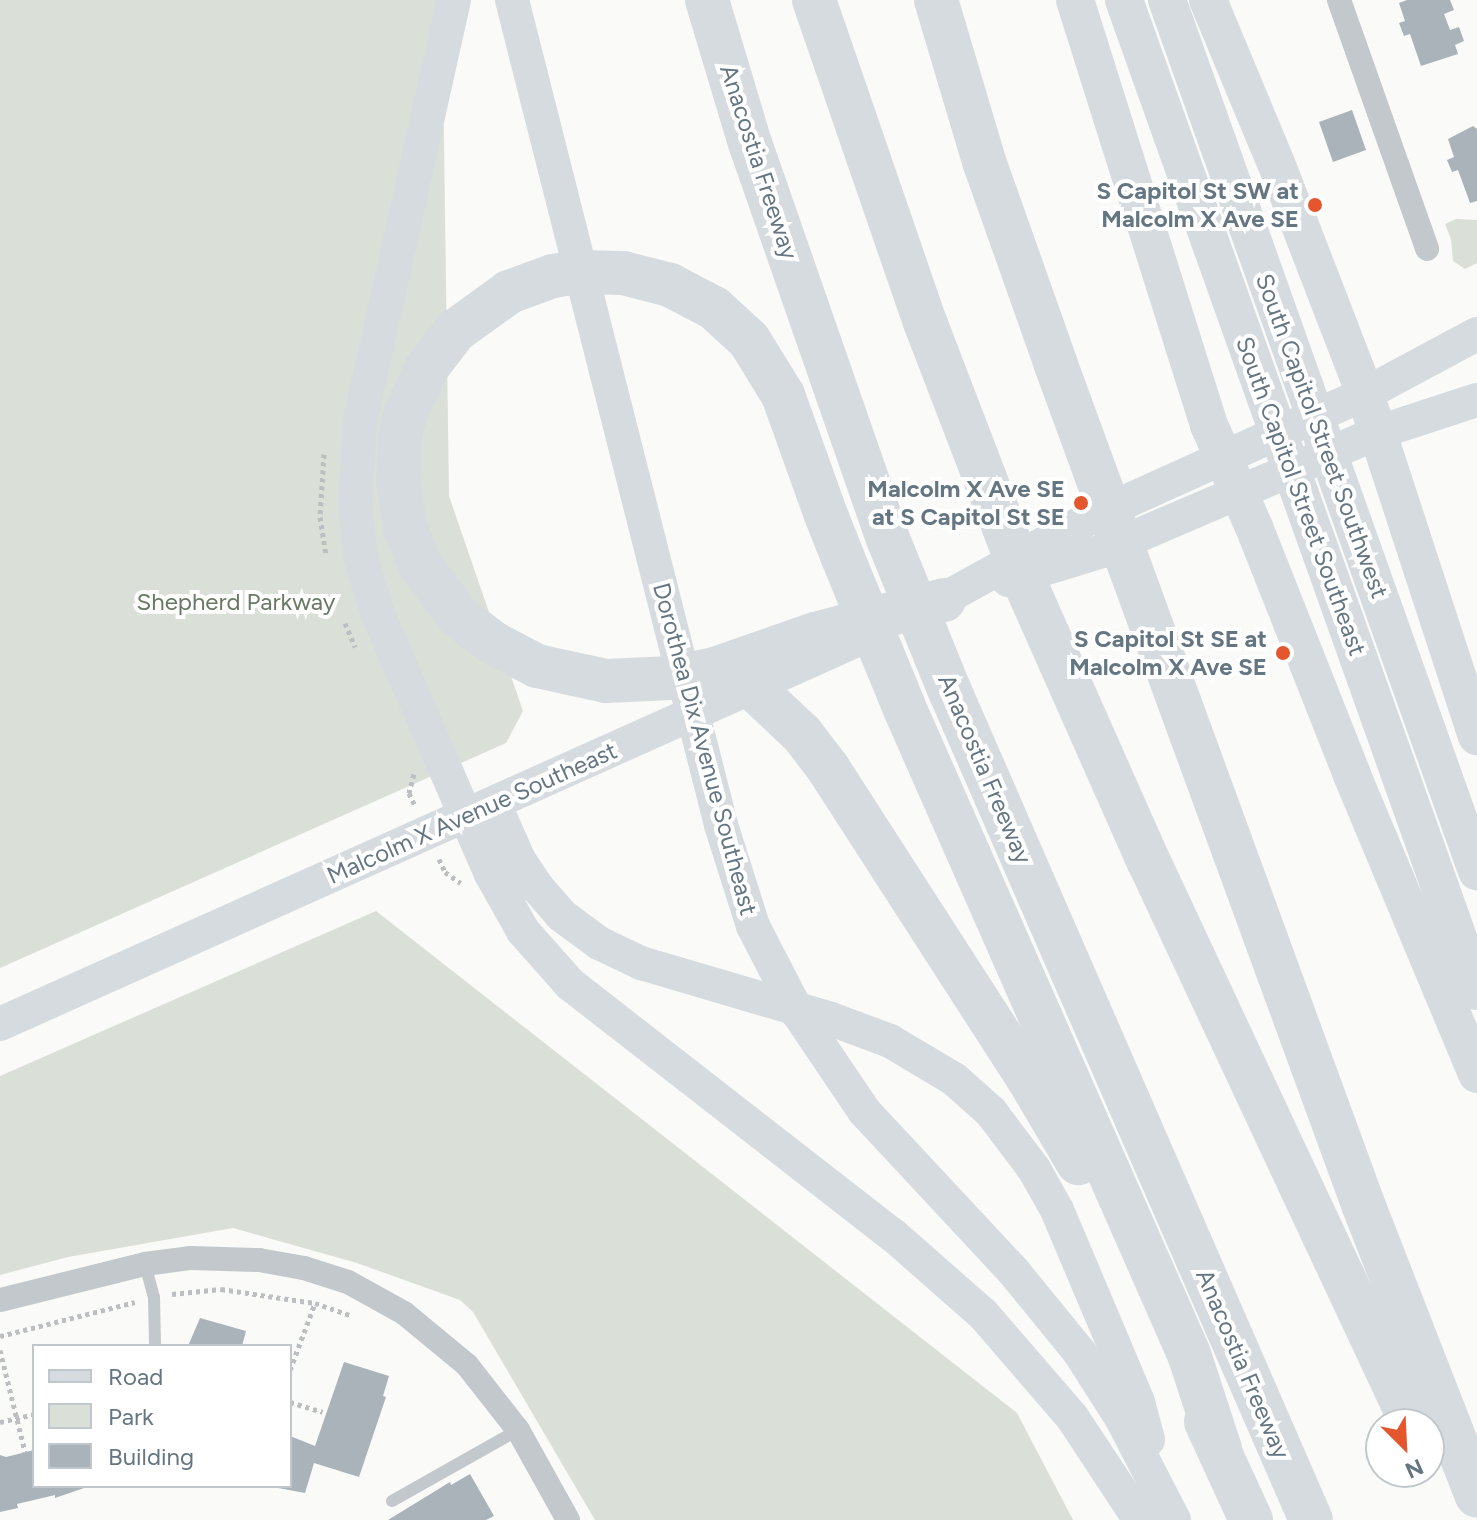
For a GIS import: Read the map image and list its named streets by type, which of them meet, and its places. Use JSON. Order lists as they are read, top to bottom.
{
  "streets": {
    "highway": ["Anacostia Freeway"],
    "main road": [
      "South Capitol Street Southwest",
      "South Capitol Street Southeast",
      "Dorothea Dix Avenue Southeast",
      "Malcolm X Avenue Southeast"
    ]
  },
  "parks": ["Shepherd Parkway"],
  "places": ["S Capitol St SW at Malcolm X Ave SE", "Malcolm X Ave SE at S Capitol St SE", "S Capitol St SE at Malcolm X Ave SE"],
  "legend": ["Road", "Park", "Building"],
  "north": "bottom right"
}
